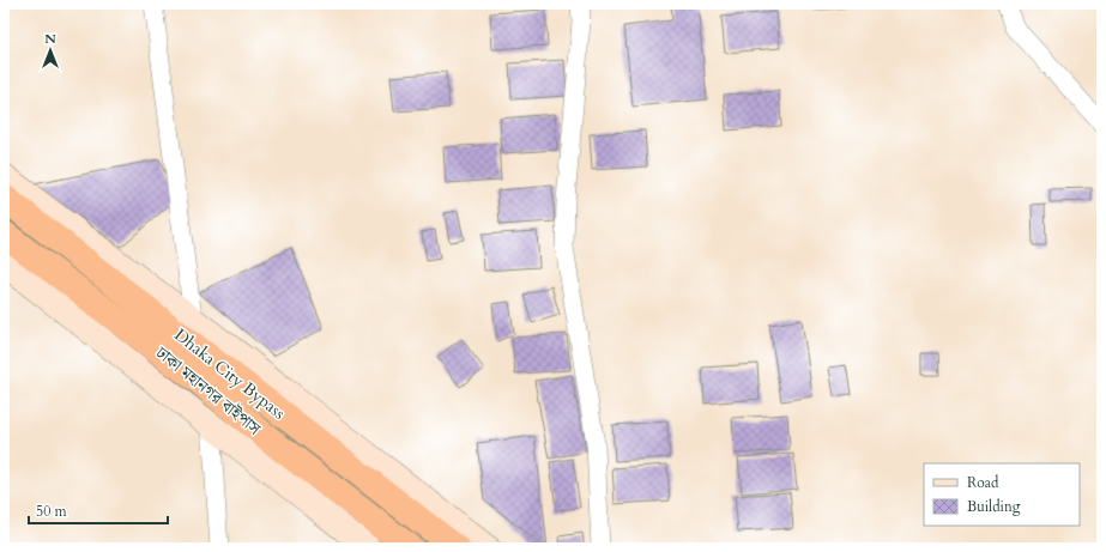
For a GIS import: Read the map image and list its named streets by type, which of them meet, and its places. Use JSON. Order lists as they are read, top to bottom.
{
  "streets": {
    "highway": ["Dhaka City Bypass", "ঢাকা মহানগর বাইপাস"]
  },
  "legend": ["Road", "Building"],
  "scale_bar": "50 m",
  "north": "top"
}
